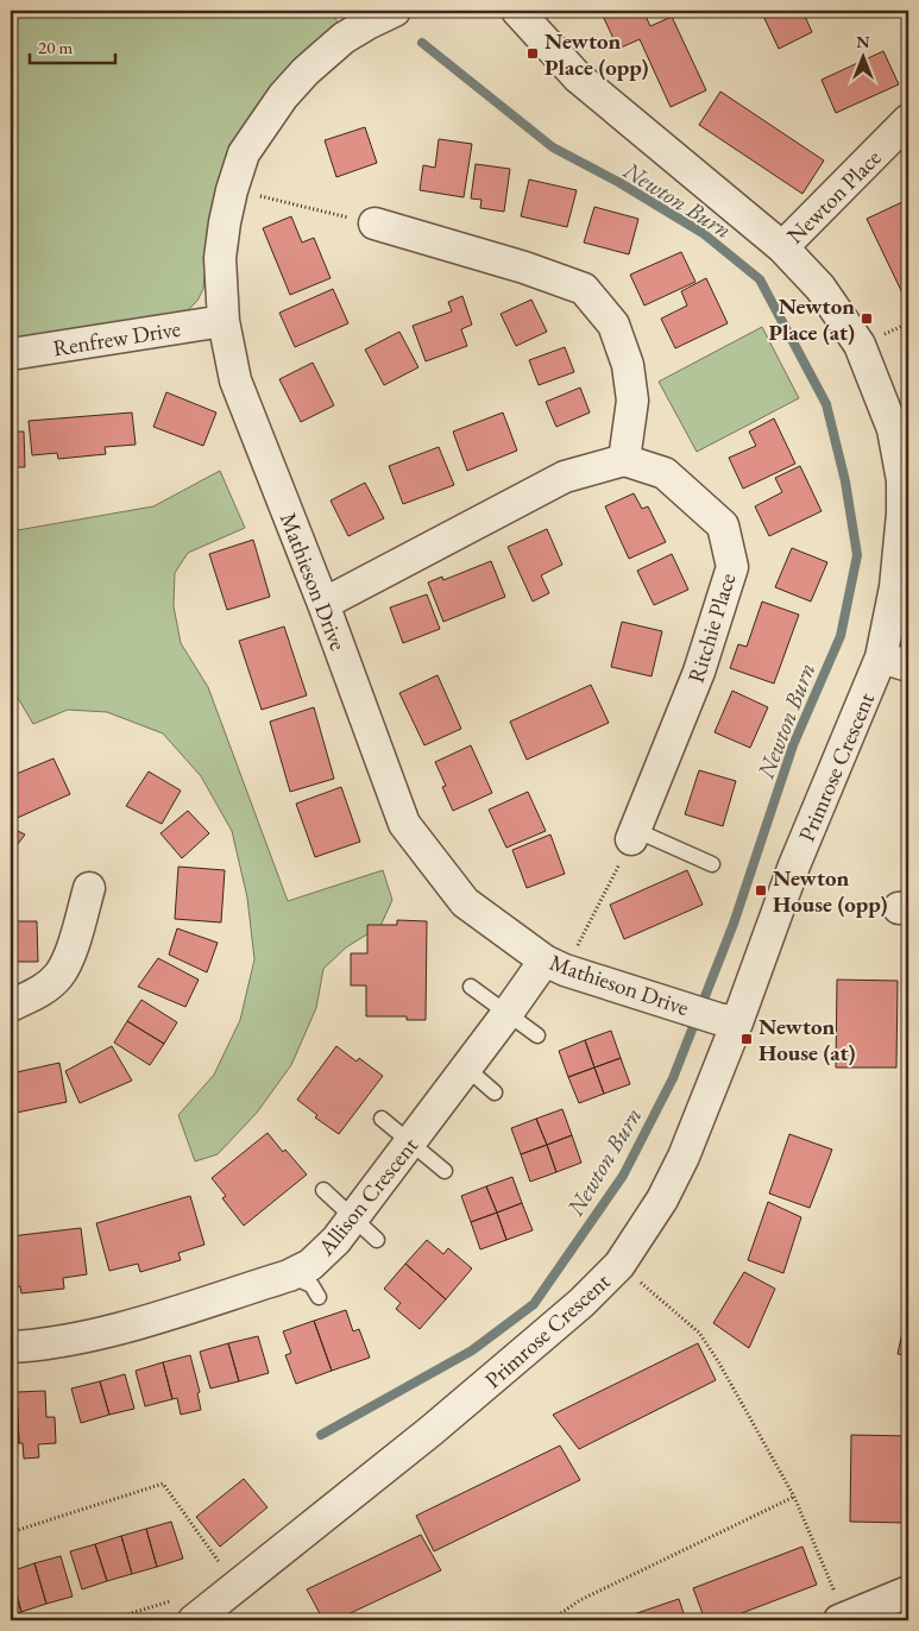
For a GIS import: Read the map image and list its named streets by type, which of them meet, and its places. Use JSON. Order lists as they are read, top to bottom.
{
  "streets": {
    "street": [
      "Newton Place",
      "Renfrew Drive",
      "Mathieson Drive",
      "Ritchie Place",
      "Primrose Crescent",
      "Allison Crescent"
    ]
  },
  "crossings": [
    ["Newton Place", "Primrose Crescent"],
    ["Renfrew Drive", "Mathieson Drive"],
    ["Mathieson Drive", "Primrose Crescent"],
    ["Mathieson Drive", "Allison Crescent"]
  ],
  "water": ["Newton Burn"],
  "places": {
    "transit": [
      "Newton Place (opp)",
      "Newton Place (at)",
      "Newton House (opp)",
      "Newton House (at)"
    ]
  },
  "scale_bar": "20 m",
  "north": "top"
}
